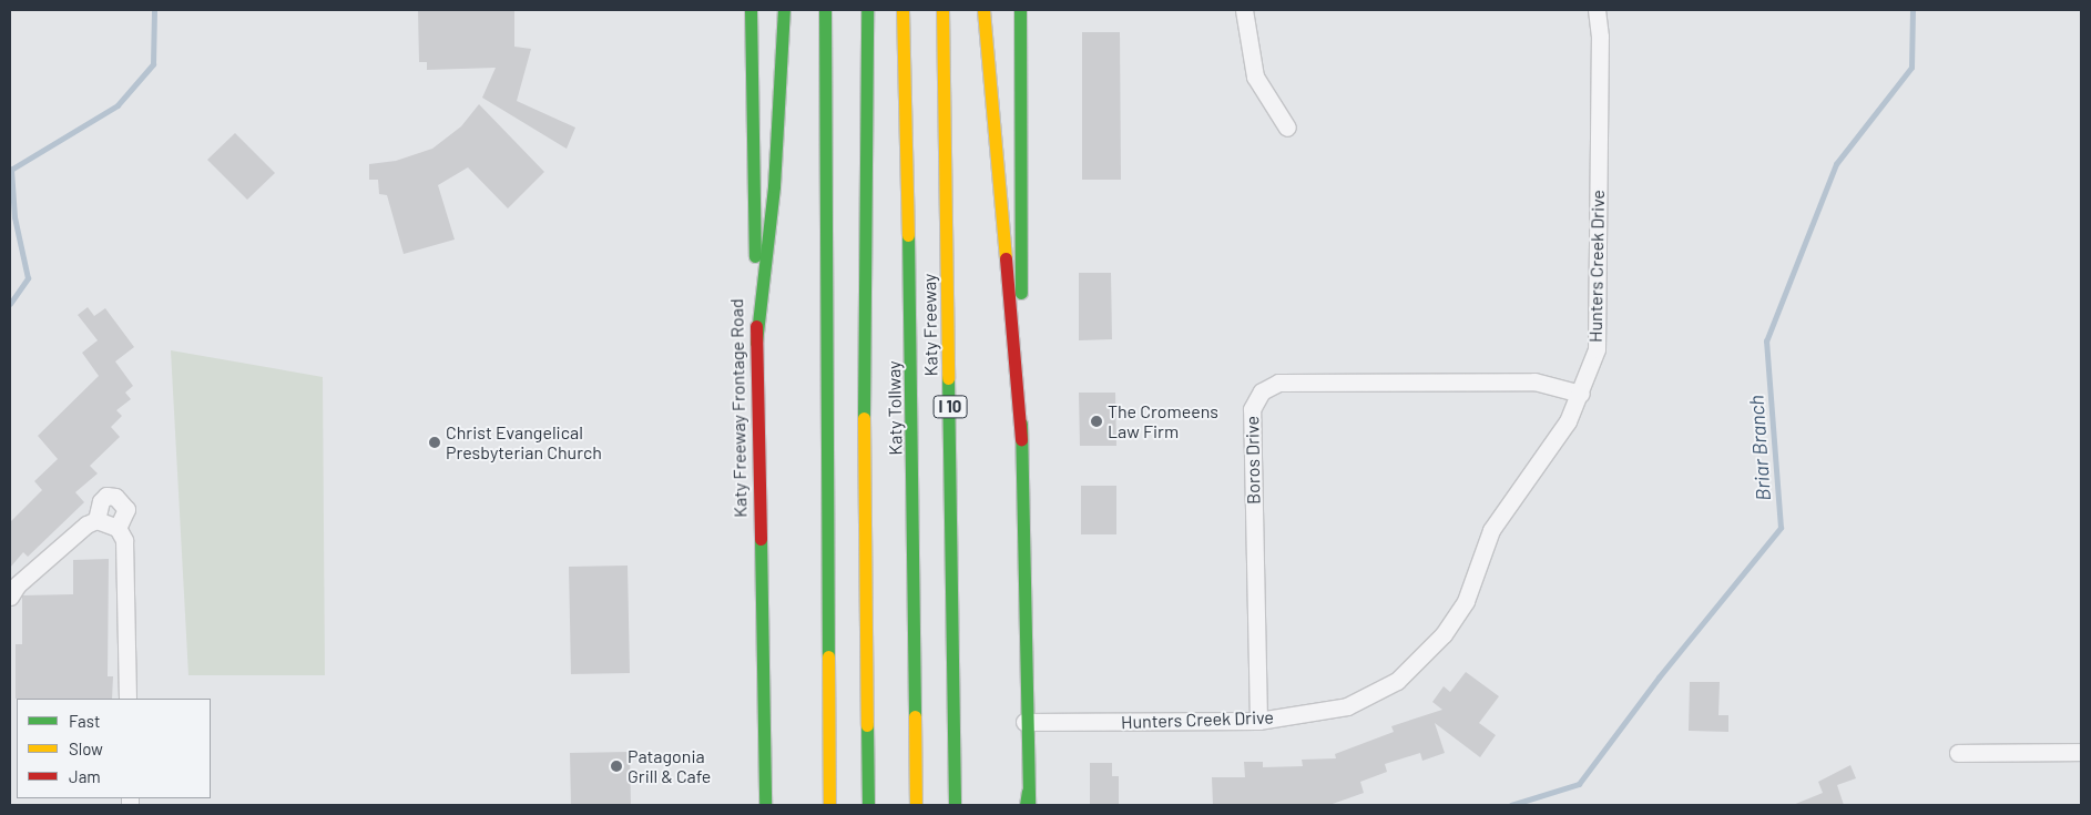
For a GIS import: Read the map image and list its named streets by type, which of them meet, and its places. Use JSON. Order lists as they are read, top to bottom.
{
  "streets": {
    "main road": [
      "Katy Freeway",
      "I 10",
      "Katy Freeway Frontage Road",
      "Katy Tollway"
    ],
    "street": ["Hunters Creek Drive", "Boros Drive"]
  },
  "crossings": [
    ["Hunters Creek Drive", "Boros Drive"]
  ],
  "water": ["Briar Branch"],
  "places": ["The Cromeens Law Firm", "Christ Evangelical Presbyterian Church", "Patagonia Grill & Cafe"],
  "legend": ["Fast", "Slow", "Jam"]
}
